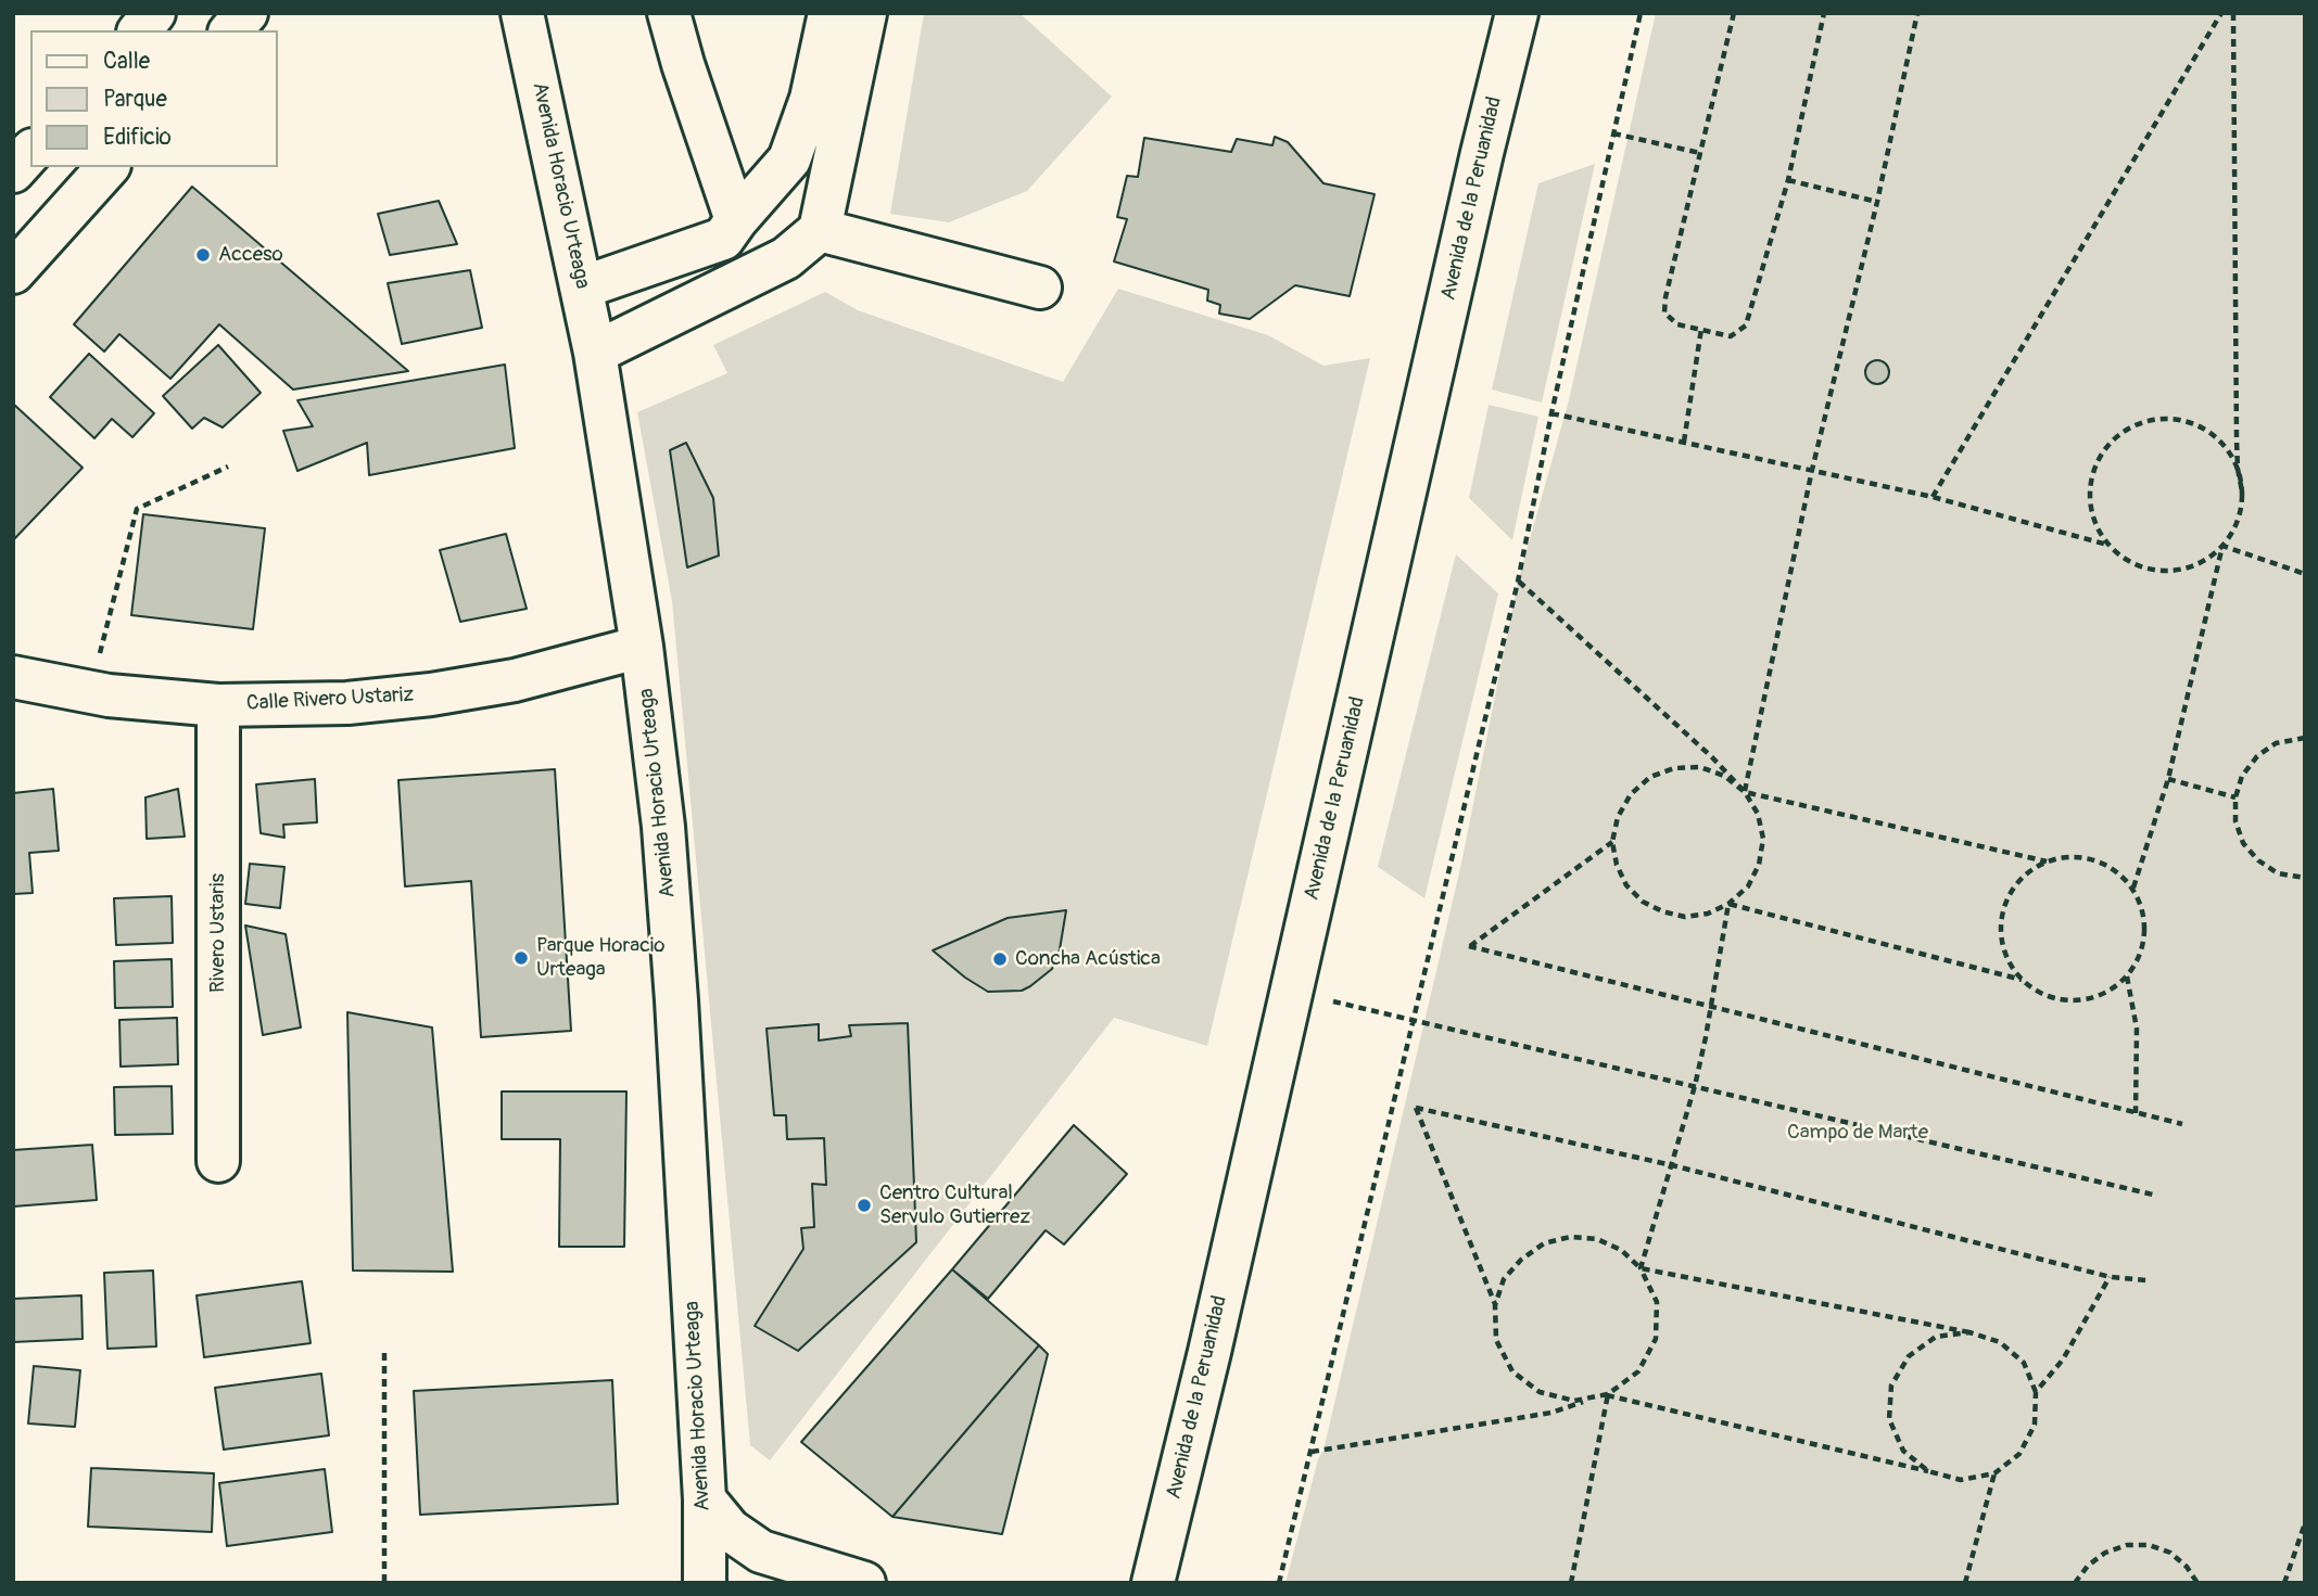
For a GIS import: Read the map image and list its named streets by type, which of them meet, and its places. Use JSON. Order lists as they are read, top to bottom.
{
  "streets": {
    "street": [
      "Avenida Horacio Urteaga",
      "Avenida de la Peruanidad",
      "Calle Rivero Ustariz",
      "Rivero Ustaris"
    ]
  },
  "crossings": [
    ["Avenida Horacio Urteaga", "Calle Rivero Ustariz"],
    ["Calle Rivero Ustariz", "Rivero Ustaris"]
  ],
  "parks": ["Campo de Marte"],
  "places": [
    "Acceso",
    "Parque Horacio Urteaga",
    "Concha Acústica",
    "Centro Cultural Servulo Gutierrez"
  ],
  "legend": ["Calle", "Parque", "Edificio"]
}
